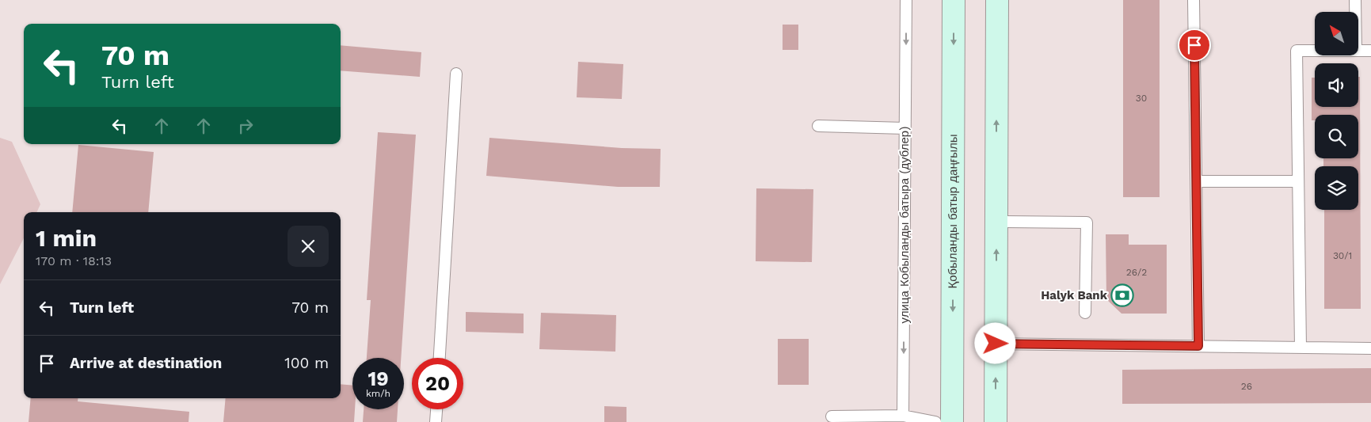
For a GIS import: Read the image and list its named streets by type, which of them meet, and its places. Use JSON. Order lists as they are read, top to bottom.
{
  "streets": {
    "street": ["Қобыланды батыр даңғылы"],
    "lane": ["улица Кобыланды батыра (дублер)"]
  },
  "one_way": ["улица Кобыланды батыра (дублер)"],
  "places": {
    "bank": ["Halyk Bank"]
  },
  "house_numbers": [
    "30",
    "30/1",
    "26/2",
    "26"
  ],
  "north": "top left",
  "page": {
    "turn": ["70 m", "Turn left"],
    "heading": ["1 min", "170 m · 18:13"],
    "list": [
      {
        "name": "Turn left",
        "value": "70 m"
      },
      {
        "name": "Arrive at destination",
        "value": "100 m"
      }
    ],
    "speed": "19 km/h",
    "limit": "20"
  }
}
